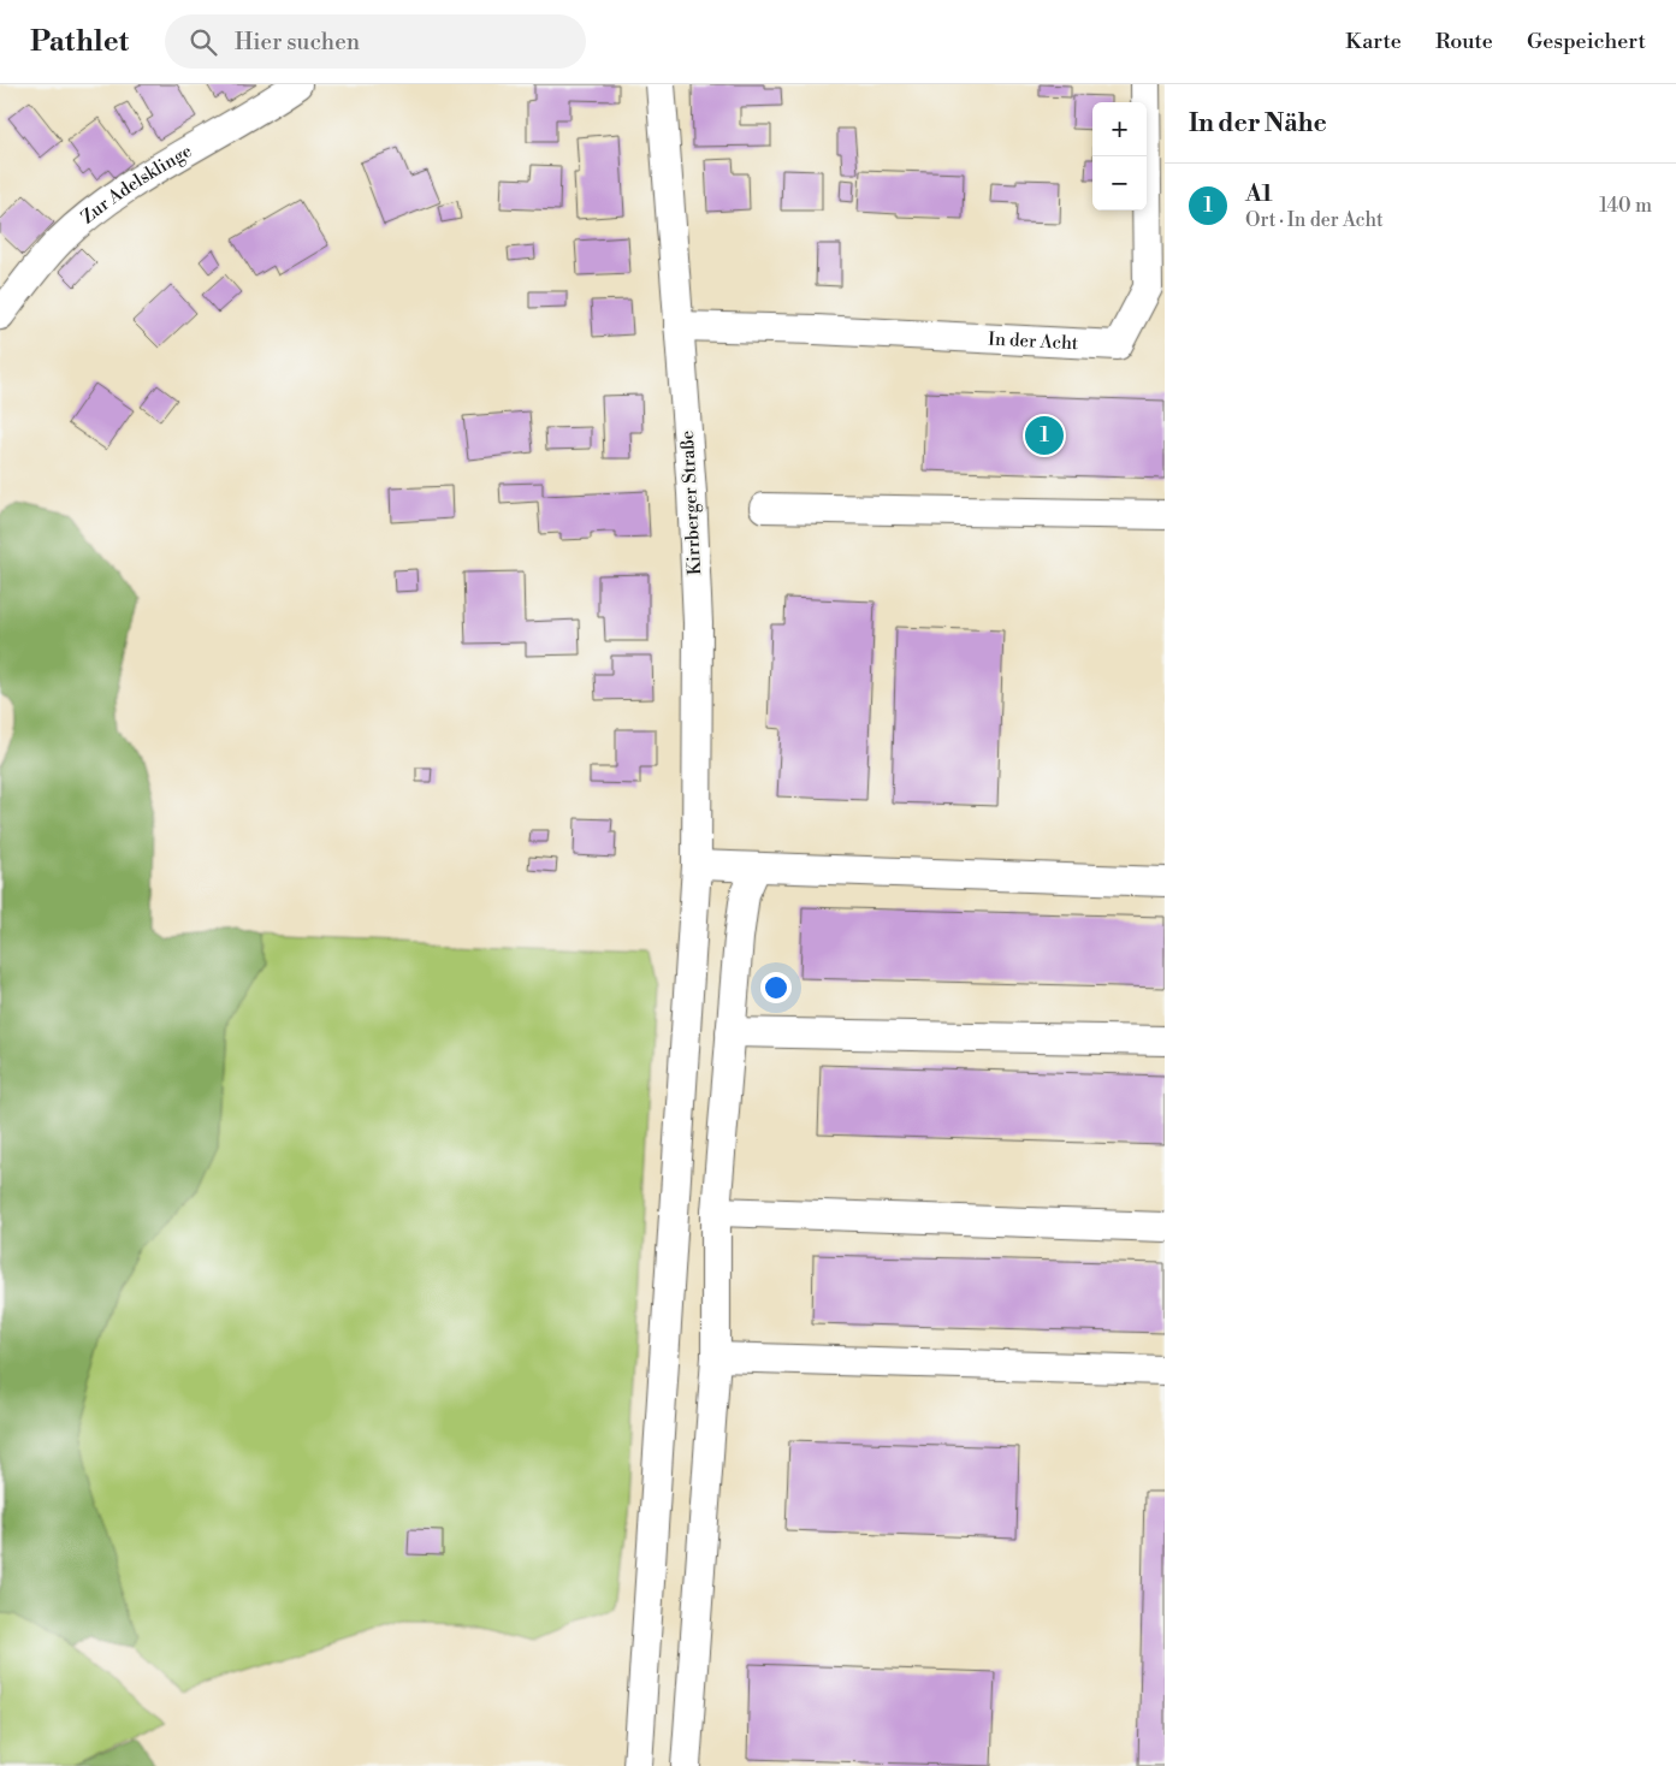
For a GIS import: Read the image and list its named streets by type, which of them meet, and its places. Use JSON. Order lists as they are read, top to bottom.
{
  "streets": {
    "street": ["Zur Adelsklinge", "In der Acht", "Kirrberger Straße"]
  },
  "crossings": [
    ["In der Acht", "Kirrberger Straße"]
  ],
  "page": {
    "header": "Pathlet",
    "search": "Hier suchen",
    "nav": ["Karte", "Route", "Gespeichert"],
    "heading": "In der Nähe",
    "map_buttons": ["+", "−"],
    "list": [
      {
        "mark": "1",
        "name": "A1",
        "note": "Ort · In der Acht",
        "value": "140 m"
      }
    ],
    "pins": "1"
  }
}
